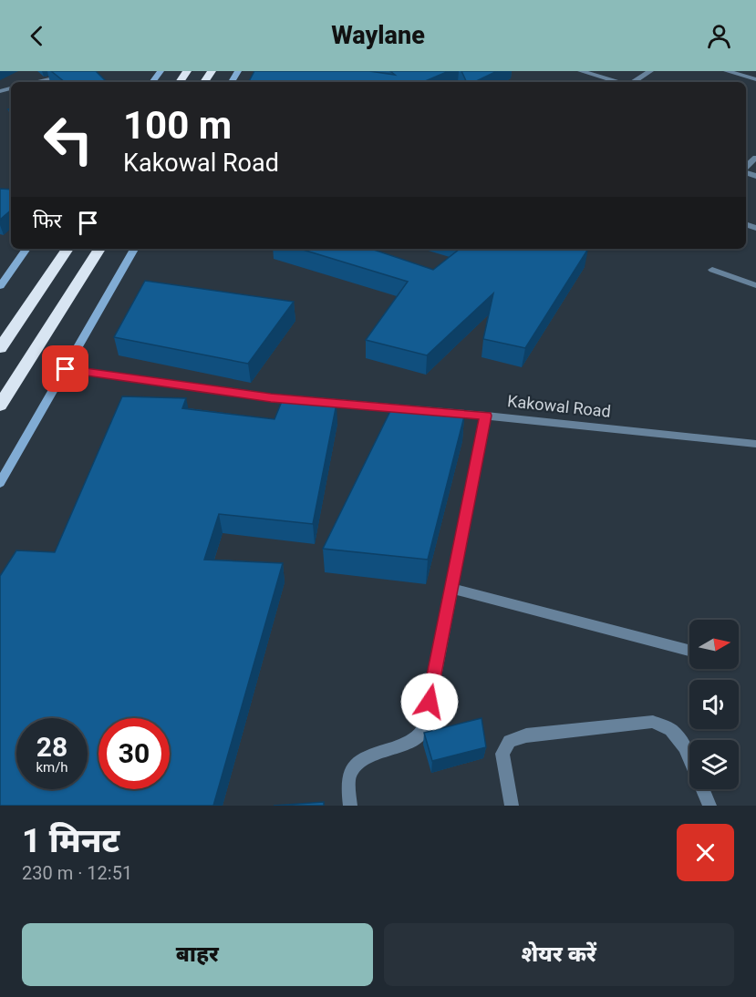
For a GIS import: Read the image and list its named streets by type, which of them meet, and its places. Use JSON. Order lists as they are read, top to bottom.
{
  "streets": {
    "street": ["Kakowal Road"]
  },
  "north": "right",
  "page": {
    "header": "Waylane",
    "turn": ["100 m", "Kakowal Road"],
    "then": "फिर",
    "speed": "28 km/h",
    "limit": "30",
    "heading": ["1 मिनट", "230 m · 12:51"],
    "buttons": ["बाहर", "शेयर करें"]
  }
}
